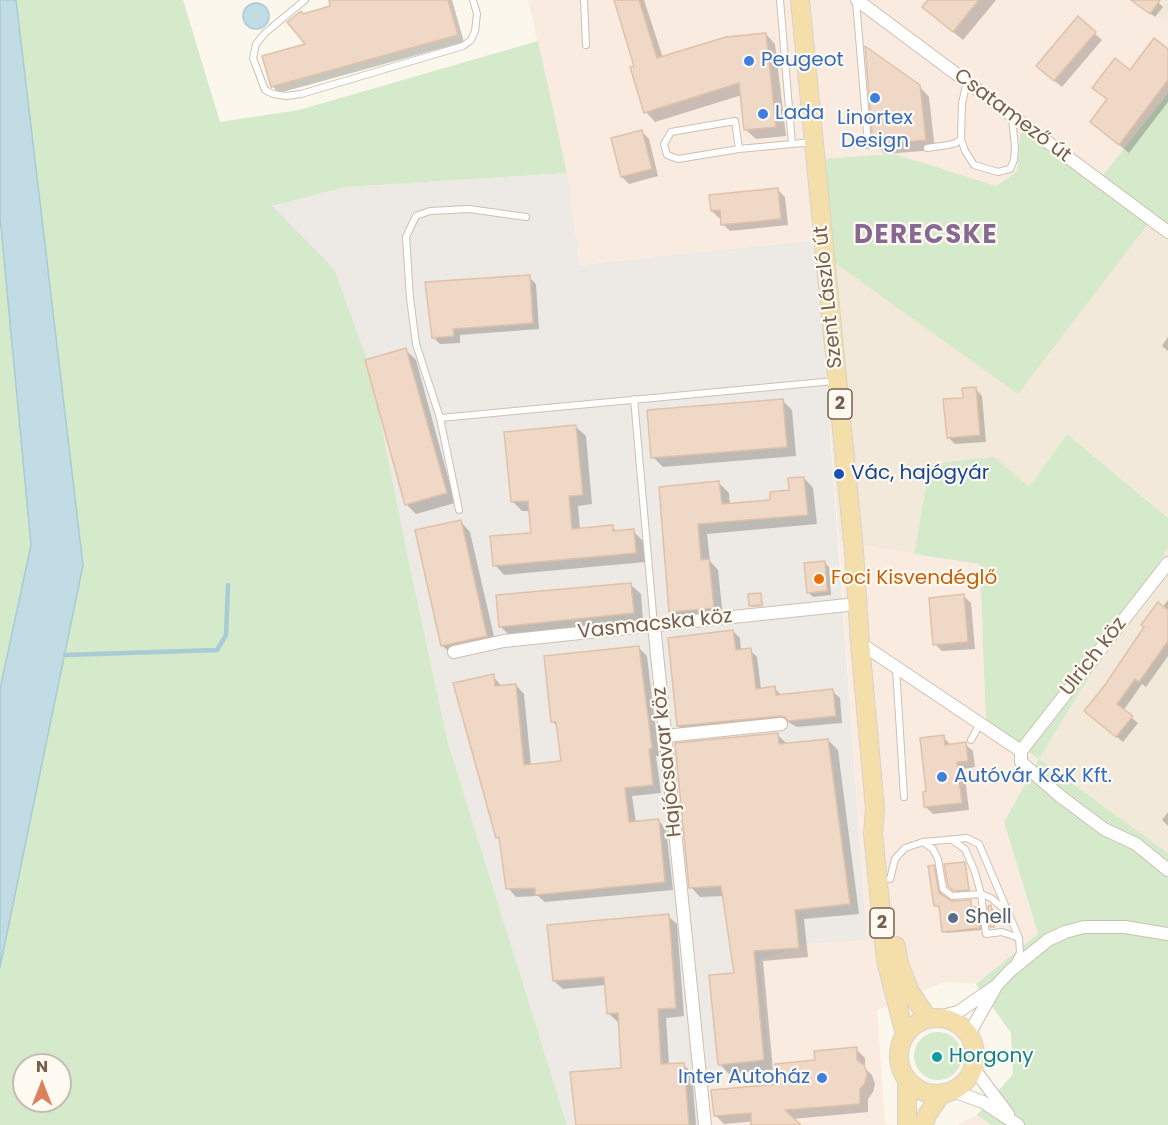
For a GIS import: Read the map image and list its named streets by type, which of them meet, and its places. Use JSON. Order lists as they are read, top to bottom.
{
  "streets": {
    "main road": ["Szent László út", "2"],
    "street": [
      "Csatamező út",
      "Vasmacska köz",
      "Ulrich köz",
      "Hajócsavar köz"
    ]
  },
  "crossings": [
    ["Szent László út", "2"],
    ["Szent László út", "Vasmacska köz"],
    ["Vasmacska köz", "Hajócsavar köz"]
  ],
  "districts": ["DERECSKE"],
  "places": [
    "Peugeot",
    "Linortex Design",
    "Lada",
    "Vác, hajógyár",
    "Foci Kisvendéglő",
    "Autóvár K&K Kft.",
    "Shell",
    "Horgony",
    "Inter Autoház"
  ],
  "north": "top"
}
